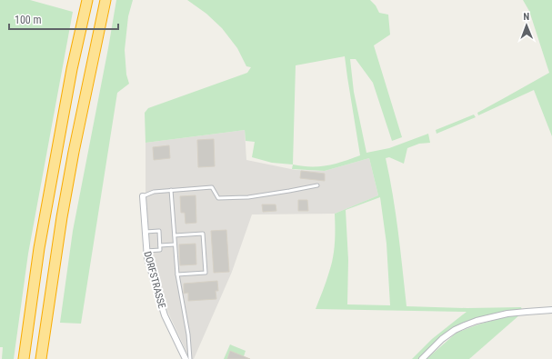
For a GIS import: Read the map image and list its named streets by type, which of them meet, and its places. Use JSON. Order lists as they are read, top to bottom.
{
  "streets": {
    "street": ["DORFSTRASSE"]
  },
  "scale_bar": "100 m",
  "north": "top"
}
